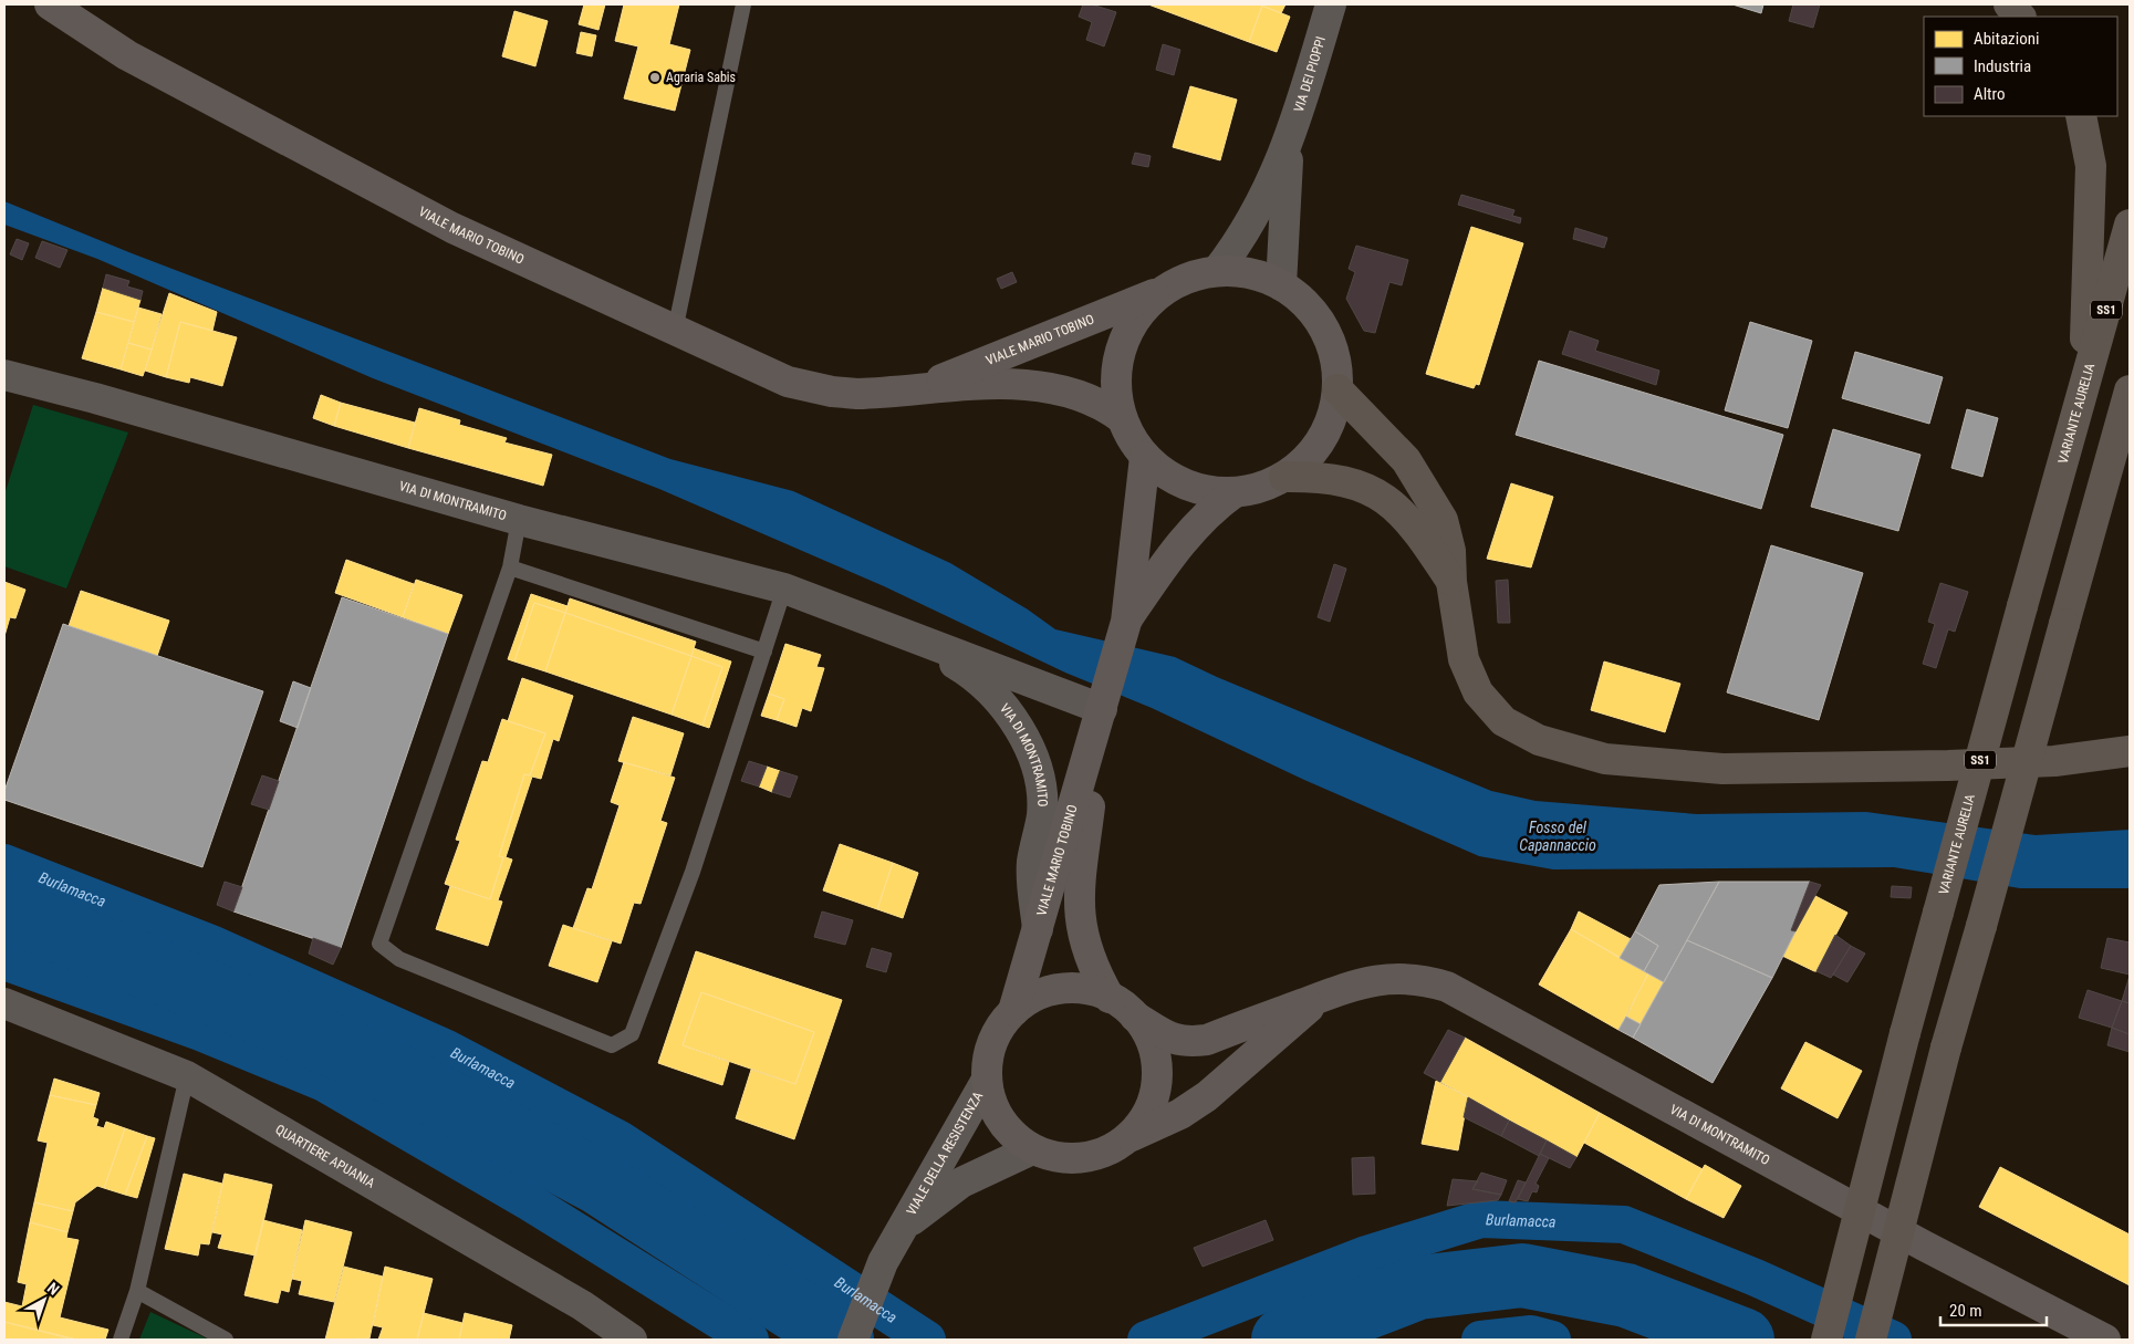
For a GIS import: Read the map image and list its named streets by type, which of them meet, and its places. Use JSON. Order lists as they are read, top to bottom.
{
  "streets": {
    "highway": ["SS1", "VARIANTE AURELIA"],
    "main road": ["VIALE MARIO TOBINO", "VIA DI MONTRAMITO"],
    "street": ["VIA DEI PIOPPI", "VIALE DELLA RESISTENZA", "QUARTIERE APUANIA"]
  },
  "crossings": [
    ["VIALE MARIO TOBINO", "VIA DI MONTRAMITO"],
    ["VIALE MARIO TOBINO", "VIALE DELLA RESISTENZA"],
    ["VIA DI MONTRAMITO", "VIALE DELLA RESISTENZA"]
  ],
  "water": ["Fosso del Capannaccio", "Burlamacca"],
  "places": ["Agraria Sabis"],
  "legend": ["Abitazioni", "Industria", "Altro"],
  "scale_bar": "20 m",
  "north": "top right"
}
